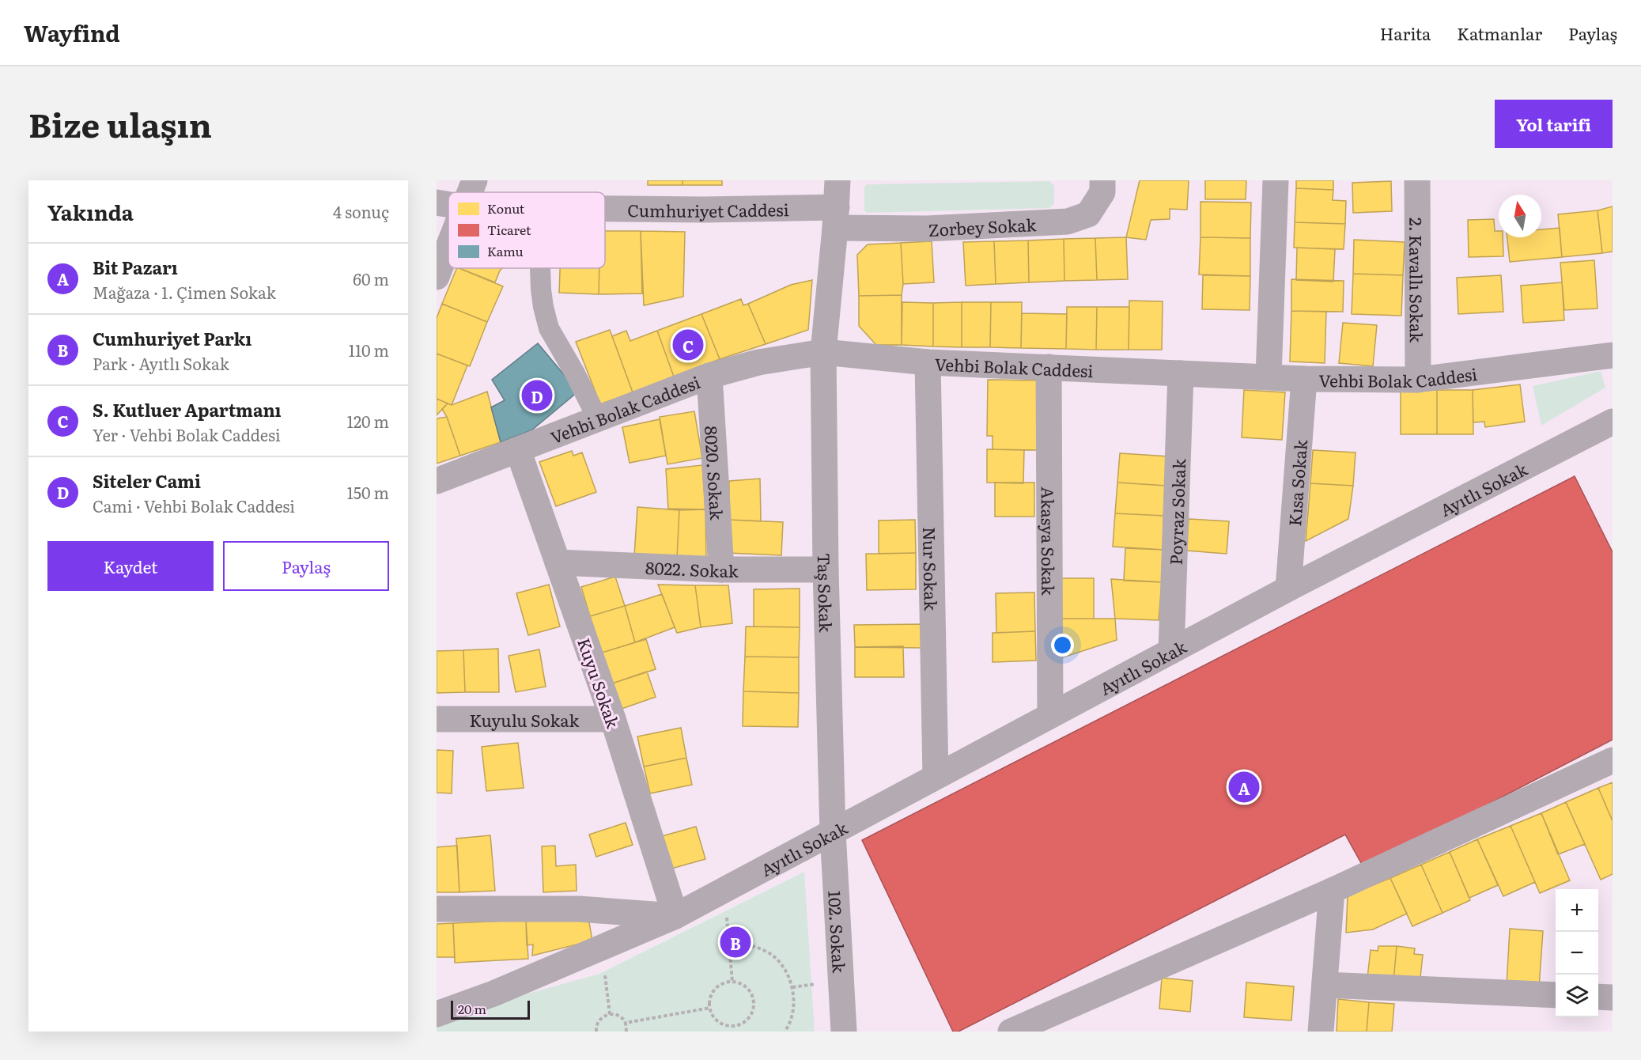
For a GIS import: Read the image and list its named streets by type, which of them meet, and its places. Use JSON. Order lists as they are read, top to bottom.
{
  "streets": {
    "street": [
      "Cumhuriyet Caddesi",
      "Zorbey Sokak",
      "2. Kavallı Sokak",
      "Vehbi Bolak Caddesi",
      "8020. Sokak",
      "Kısa Sokak",
      "Ayıtlı Sokak",
      "Poyraz Sokak",
      "Akasya Sokak",
      "8022. Sokak",
      "Nur Sokak",
      "Taş Sokak",
      "Kuyu Sokak",
      "Kuyulu Sokak",
      "102. Sokak"
    ]
  },
  "crossings": [
    ["Cumhuriyet Caddesi", "Zorbey Sokak"],
    ["Cumhuriyet Caddesi", "Taş Sokak"],
    ["Zorbey Sokak", "Taş Sokak"],
    ["2. Kavallı Sokak", "Vehbi Bolak Caddesi"],
    ["Vehbi Bolak Caddesi", "8020. Sokak"],
    ["Vehbi Bolak Caddesi", "Kısa Sokak"],
    ["Vehbi Bolak Caddesi", "Poyraz Sokak"],
    ["Vehbi Bolak Caddesi", "Akasya Sokak"],
    ["Vehbi Bolak Caddesi", "Nur Sokak"],
    ["Vehbi Bolak Caddesi", "Taş Sokak"],
    ["Vehbi Bolak Caddesi", "Kuyu Sokak"],
    ["8020. Sokak", "8022. Sokak"],
    ["Kısa Sokak", "Ayıtlı Sokak"],
    ["Ayıtlı Sokak", "Poyraz Sokak"],
    ["Ayıtlı Sokak", "Akasya Sokak"],
    ["Ayıtlı Sokak", "Nur Sokak"],
    ["Ayıtlı Sokak", "Taş Sokak"],
    ["Ayıtlı Sokak", "Kuyu Sokak"],
    ["Ayıtlı Sokak", "102. Sokak"],
    ["8022. Sokak", "Taş Sokak"],
    ["8022. Sokak", "Kuyu Sokak"],
    ["Taş Sokak", "102. Sokak"],
    ["Kuyu Sokak", "Kuyulu Sokak"]
  ],
  "legend": ["Konut", "Ticaret", "Kamu"],
  "scale_bar": "20 m",
  "north": "top",
  "page": {
    "header": "Wayfind",
    "nav": ["Harita", "Katmanlar", "Paylaş"],
    "title": "Bize ulaşın",
    "buttons": [
      "Yol tarifi",
      ["Kaydet", "Paylaş"]
    ],
    "heading": ["Yakında", "4 sonuç"],
    "list": [
      {
        "mark": "A",
        "name": "Bit Pazarı",
        "note": "Mağaza · 1. Çimen Sokak",
        "value": "60 m"
      },
      {
        "mark": "B",
        "name": "Cumhuriyet Parkı",
        "note": "Park · Ayıtlı Sokak",
        "value": "110 m"
      },
      {
        "mark": "C",
        "name": "S. Kutluer Apartmanı",
        "note": "Yer · Vehbi Bolak Caddesi",
        "value": "120 m"
      },
      {
        "mark": "D",
        "name": "Siteler Cami",
        "note": "Cami · Vehbi Bolak Caddesi",
        "value": "150 m"
      }
    ],
    "pins": [
      "C",
      "D",
      "A",
      "B"
    ],
    "map_buttons": ["+", "−"],
    "scale": "20 m"
  }
}
